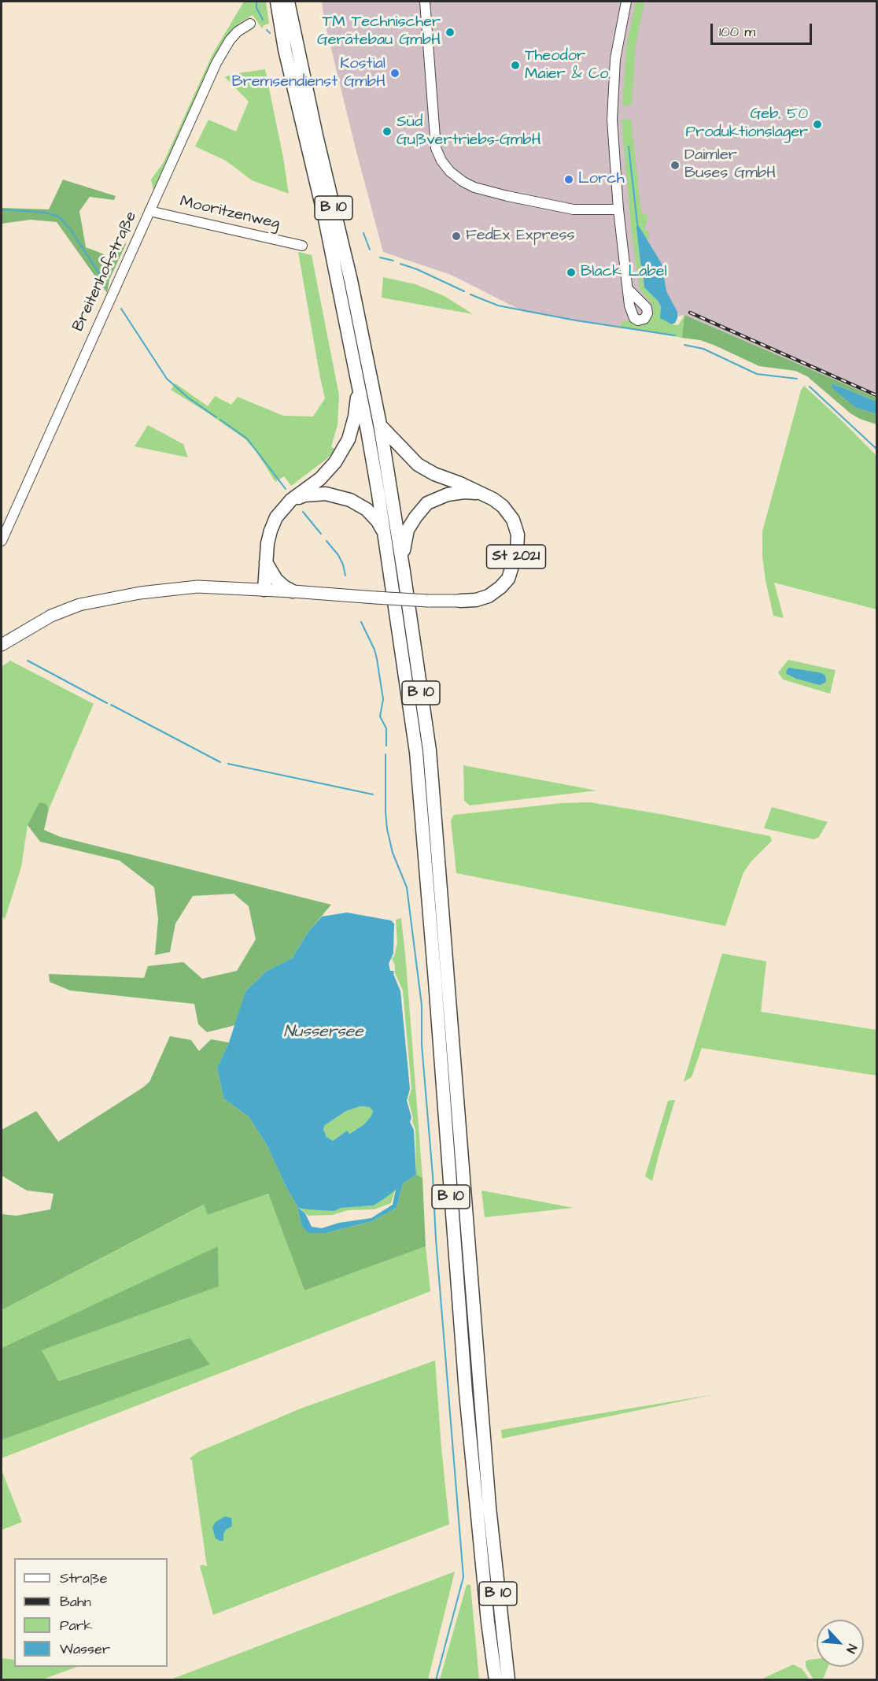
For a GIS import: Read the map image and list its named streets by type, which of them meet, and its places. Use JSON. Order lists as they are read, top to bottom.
{
  "streets": {
    "highway": ["B 10", "St 2021"],
    "street": ["Mooritzenweg", "Breitenhofstraße"]
  },
  "crossings": [
    ["Mooritzenweg", "Breitenhofstraße"]
  ],
  "water": ["Nussersee"],
  "places": [
    "TM Technischer Gerätebau GmbH",
    "Theodor Maier & Co.",
    "Kostial Bremsendienst GmbH",
    "Geb. 50 Produktionslager",
    "Süd Gußvertriebs-GmbH",
    "Daimler Buses GmbH",
    "Lorch",
    "FedEx Express",
    "Black Label"
  ],
  "legend": [
    "Straße",
    "Bahn",
    "Park",
    "Wasser"
  ],
  "scale_bar": "100 m",
  "north": "bottom right"
}
